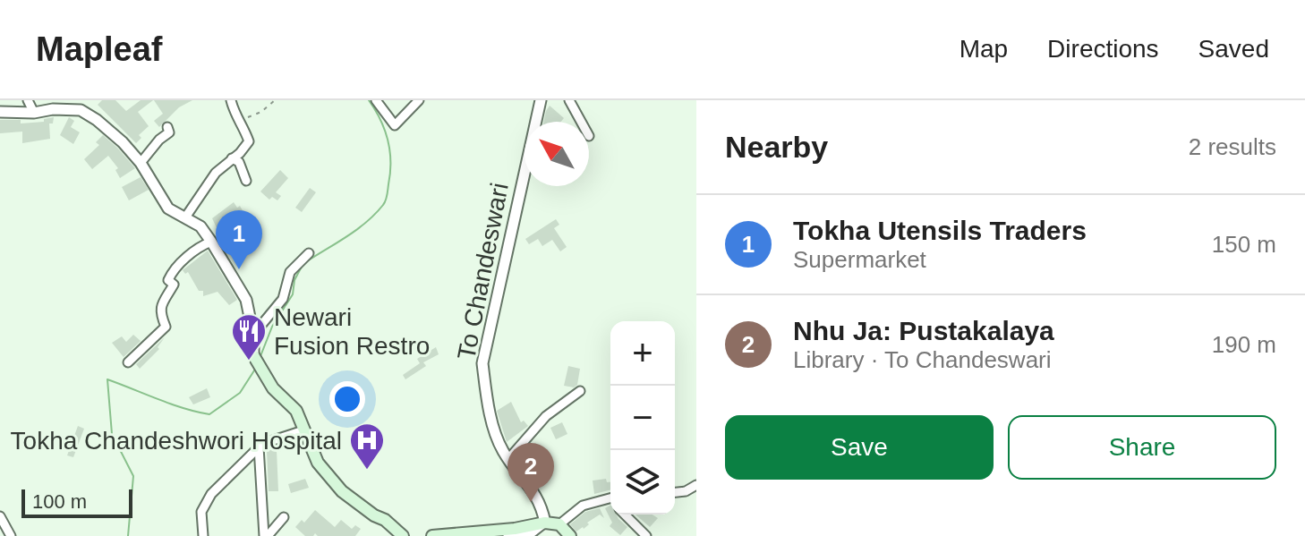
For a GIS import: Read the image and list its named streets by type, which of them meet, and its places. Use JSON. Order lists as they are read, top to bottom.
{
  "streets": {
    "street": ["To Chandeswari"]
  },
  "places": {
    "restaurant": ["Newari Fusion Restro"],
    "hospital": ["Tokha Chandeshwori Hospital"]
  },
  "scale_bar": "100 m",
  "north": "top left",
  "page": {
    "header": "Mapleaf",
    "nav": ["Map", "Directions", "Saved"],
    "heading": ["Nearby", "2 results"],
    "list": [
      {
        "mark": "1",
        "name": "Tokha Utensils Traders",
        "note": "Supermarket",
        "value": "150 m"
      },
      {
        "mark": "2",
        "name": "Nhu Ja: Pustakalaya",
        "note": "Library · To Chandeswari",
        "value": "190 m"
      }
    ],
    "pins": ["1", "2"],
    "map_buttons": ["+", "−"],
    "buttons": ["Save", "Share"],
    "scale": "100 m"
  }
}
